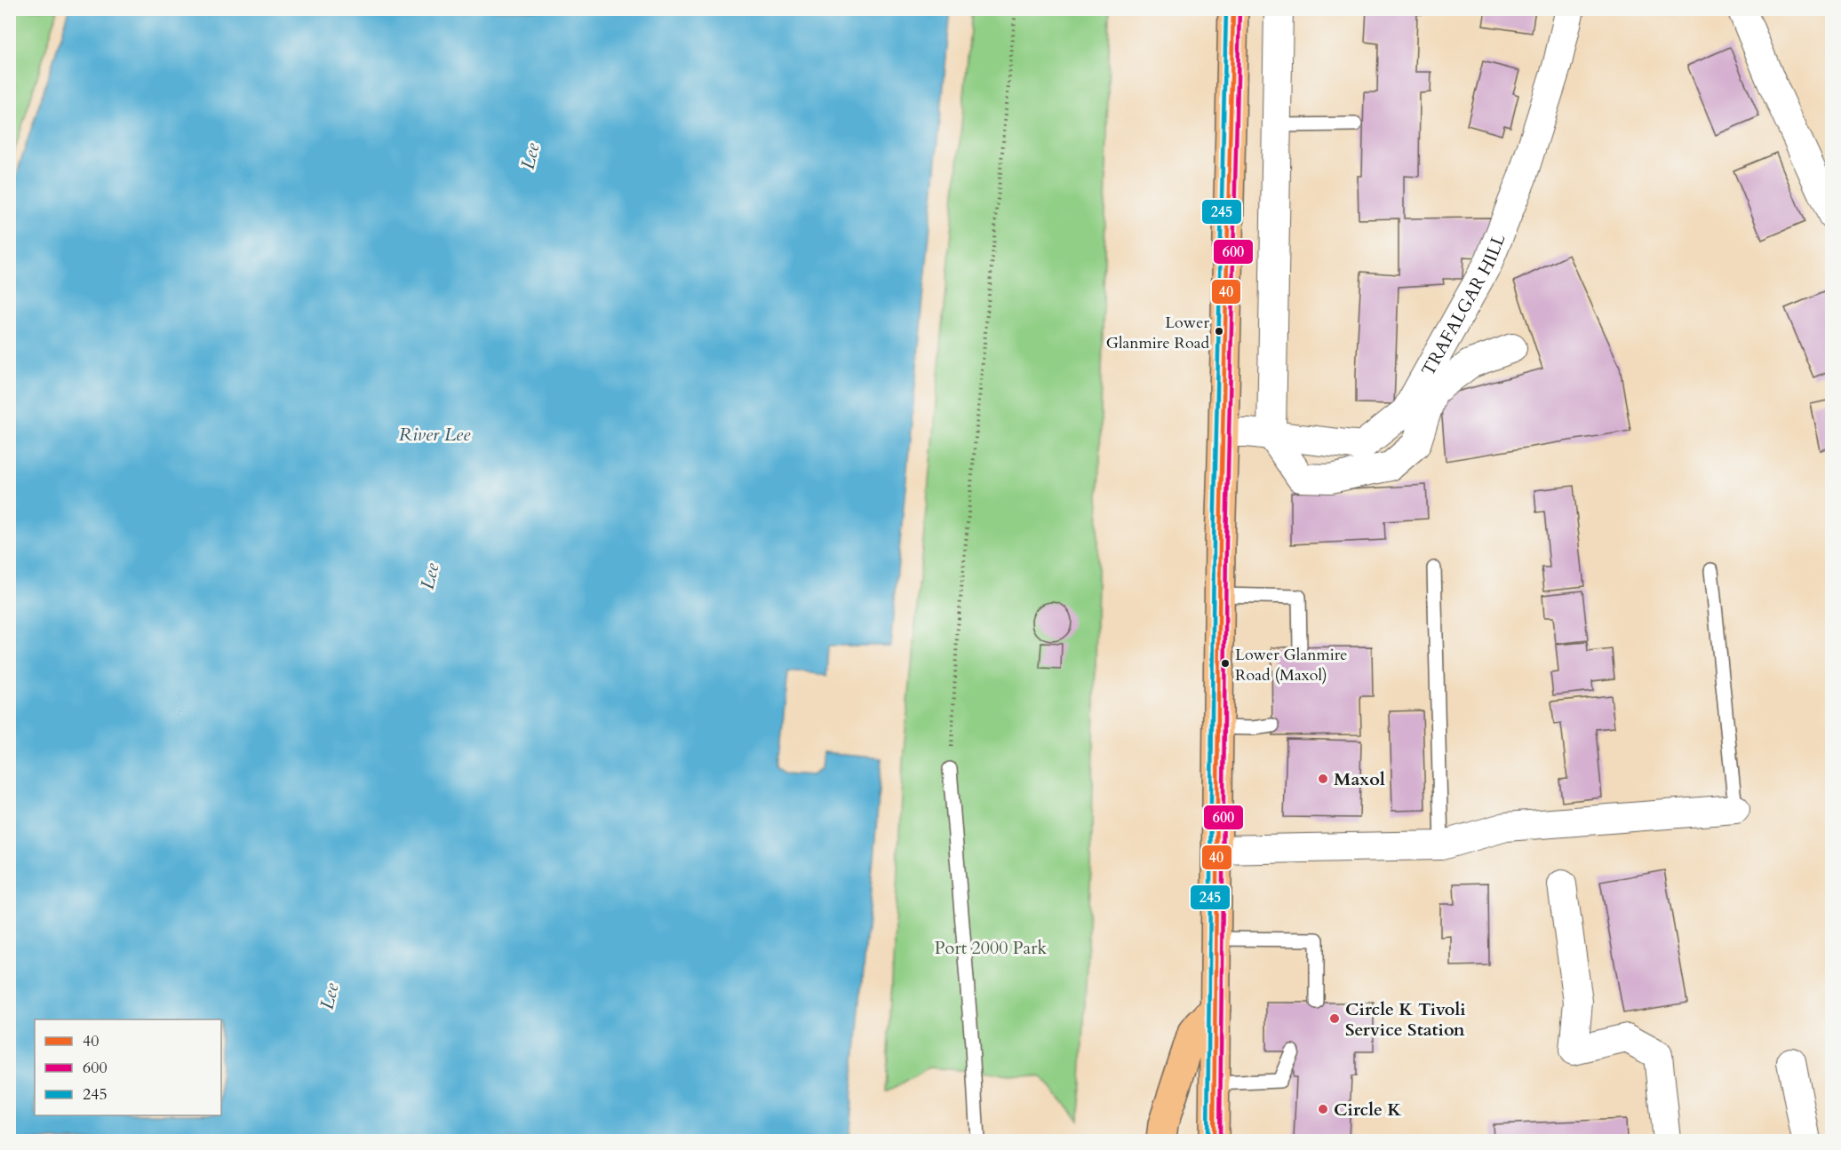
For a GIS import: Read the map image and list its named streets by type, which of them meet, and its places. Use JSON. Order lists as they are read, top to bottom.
{
  "streets": {
    "street": ["TRAFALGAR HILL"]
  },
  "water": ["Lee", "River Lee"],
  "parks": ["Port 2000 Park"],
  "places": [
    "Lower Glanmire Road",
    "Lower Glanmire Road (Maxol)",
    "Maxol",
    "Circle K Tivoli Service Station",
    "Circle K"
  ],
  "lines": ["transit line 40", "transit line 600", "transit line 245"],
  "legend": ["40", "600", "245"]
}
